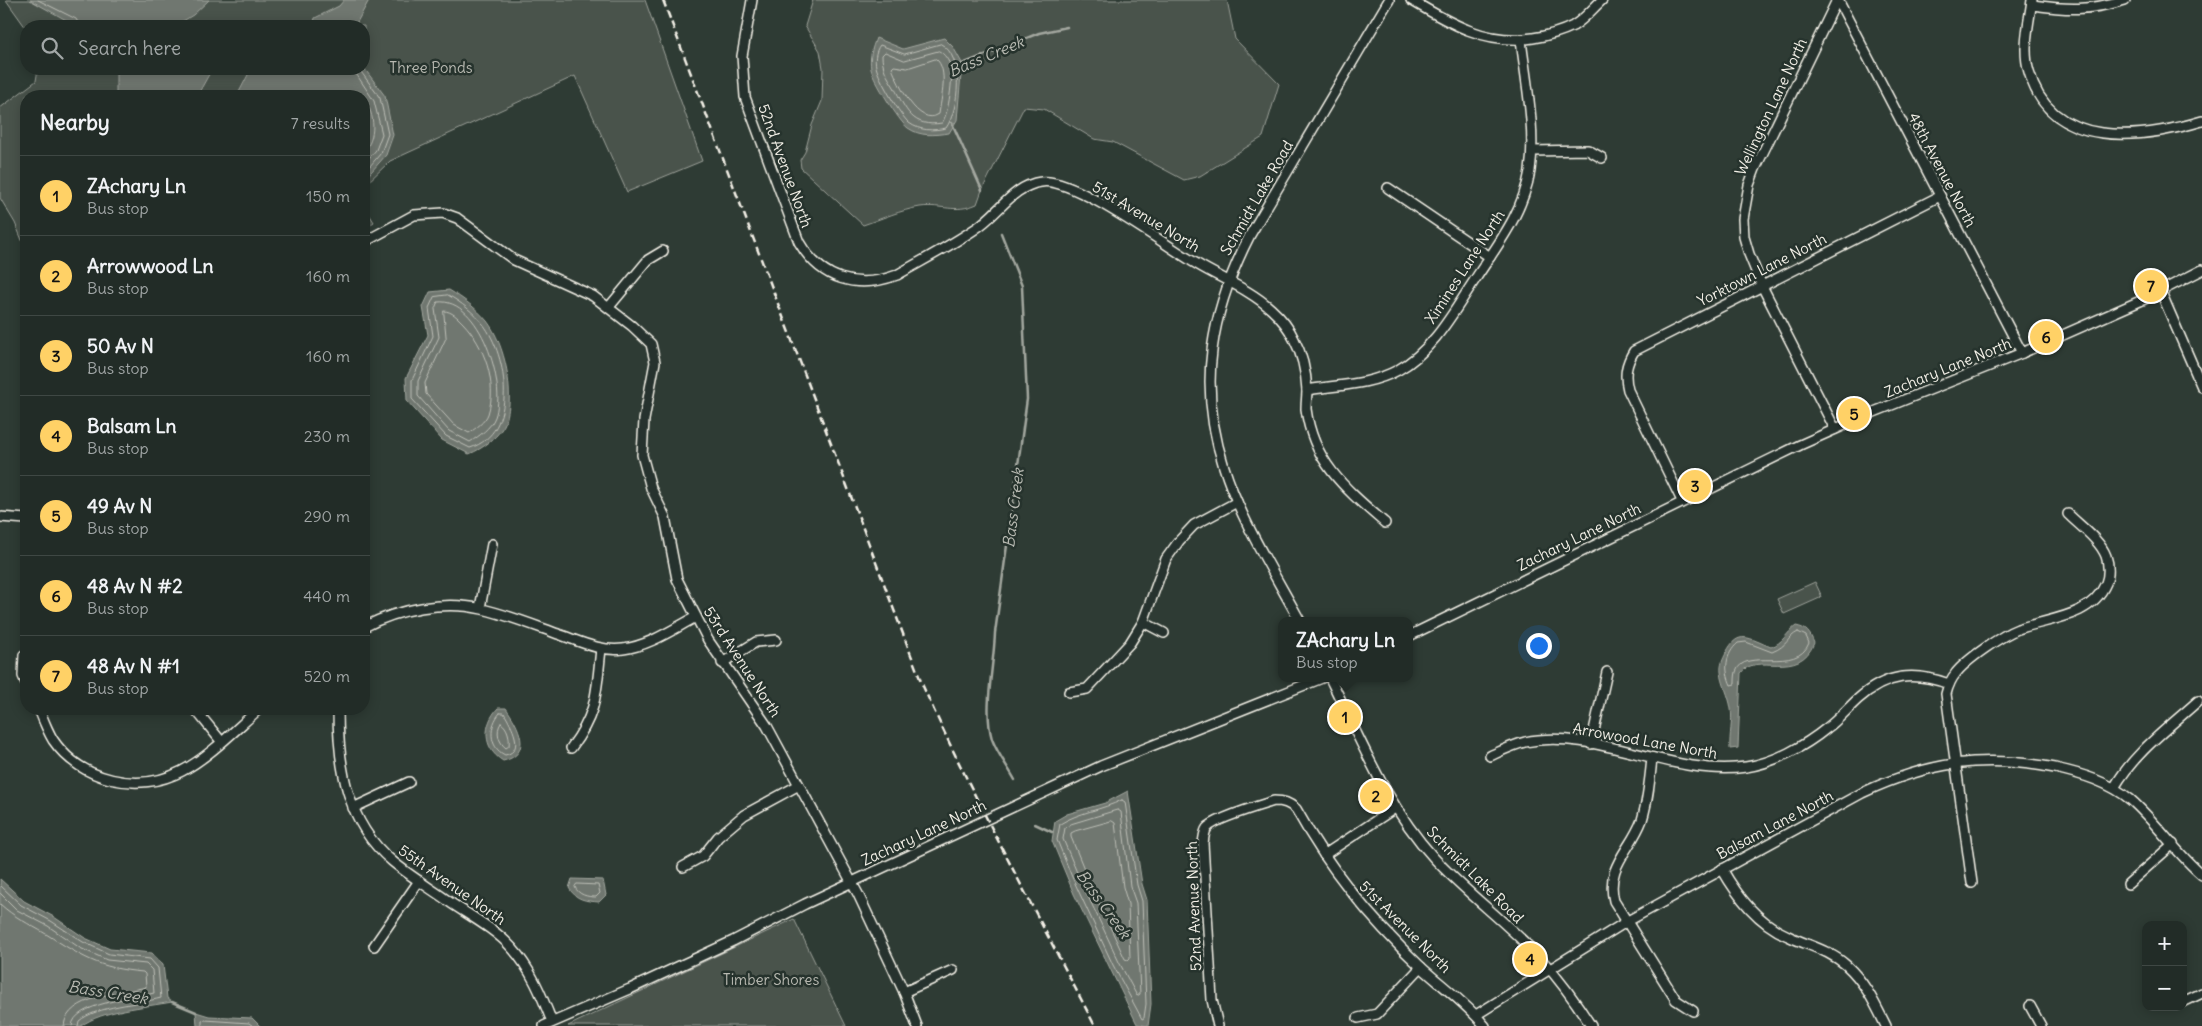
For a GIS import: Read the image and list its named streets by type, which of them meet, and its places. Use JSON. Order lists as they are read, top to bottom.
{
  "streets": {
    "street": [
      "Wellington Lane North",
      "52nd Avenue North",
      "48th Avenue North",
      "Schmidt Lake Road",
      "51st Avenue North",
      "Ximines Lane North",
      "Yorktown Lane North",
      "Zachary Lane North",
      "53rd Avenue North",
      "Arrowood Lane North",
      "Balsam Lane North",
      "55th Avenue North"
    ]
  },
  "crossings": [
    ["Wellington Lane North", "48th Avenue North"],
    ["Wellington Lane North", "Yorktown Lane North"],
    ["Wellington Lane North", "Zachary Lane North"],
    ["52nd Avenue North", "51st Avenue North"],
    ["48th Avenue North", "Yorktown Lane North"],
    ["48th Avenue North", "Zachary Lane North"],
    ["Schmidt Lake Road", "51st Avenue North"],
    ["Schmidt Lake Road", "Balsam Lane North"],
    ["51st Avenue North", "Ximines Lane North"],
    ["51st Avenue North", "Balsam Lane North"],
    ["Yorktown Lane North", "Zachary Lane North"],
    ["Zachary Lane North", "53rd Avenue North"],
    ["Zachary Lane North", "55th Avenue North"]
  ],
  "water": ["Bass Creek"],
  "parks": ["Three Ponds", "Timber Shores"],
  "page": {
    "search": "Search here",
    "heading": ["Nearby", "7 results"],
    "list": [
      {
        "mark": "1",
        "name": "ZAchary Ln",
        "note": "Bus stop",
        "value": "150 m"
      },
      {
        "mark": "2",
        "name": "Arrowwood Ln",
        "note": "Bus stop",
        "value": "160 m"
      },
      {
        "mark": "3",
        "name": "50 Av N",
        "note": "Bus stop",
        "value": "160 m"
      },
      {
        "mark": "4",
        "name": "Balsam Ln",
        "note": "Bus stop",
        "value": "230 m"
      },
      {
        "mark": "5",
        "name": "49 Av N",
        "note": "Bus stop",
        "value": "290 m"
      },
      {
        "mark": "6",
        "name": "48 Av N #2",
        "note": "Bus stop",
        "value": "440 m"
      },
      {
        "mark": "7",
        "name": "48 Av N #1",
        "note": "Bus stop",
        "value": "520 m"
      }
    ],
    "pins": [
      "7",
      "6",
      "5",
      "3",
      "1",
      "2",
      "4"
    ],
    "popup": ["ZAchary Ln", "Bus stop"],
    "map_buttons": ["+", "−"]
  }
}
